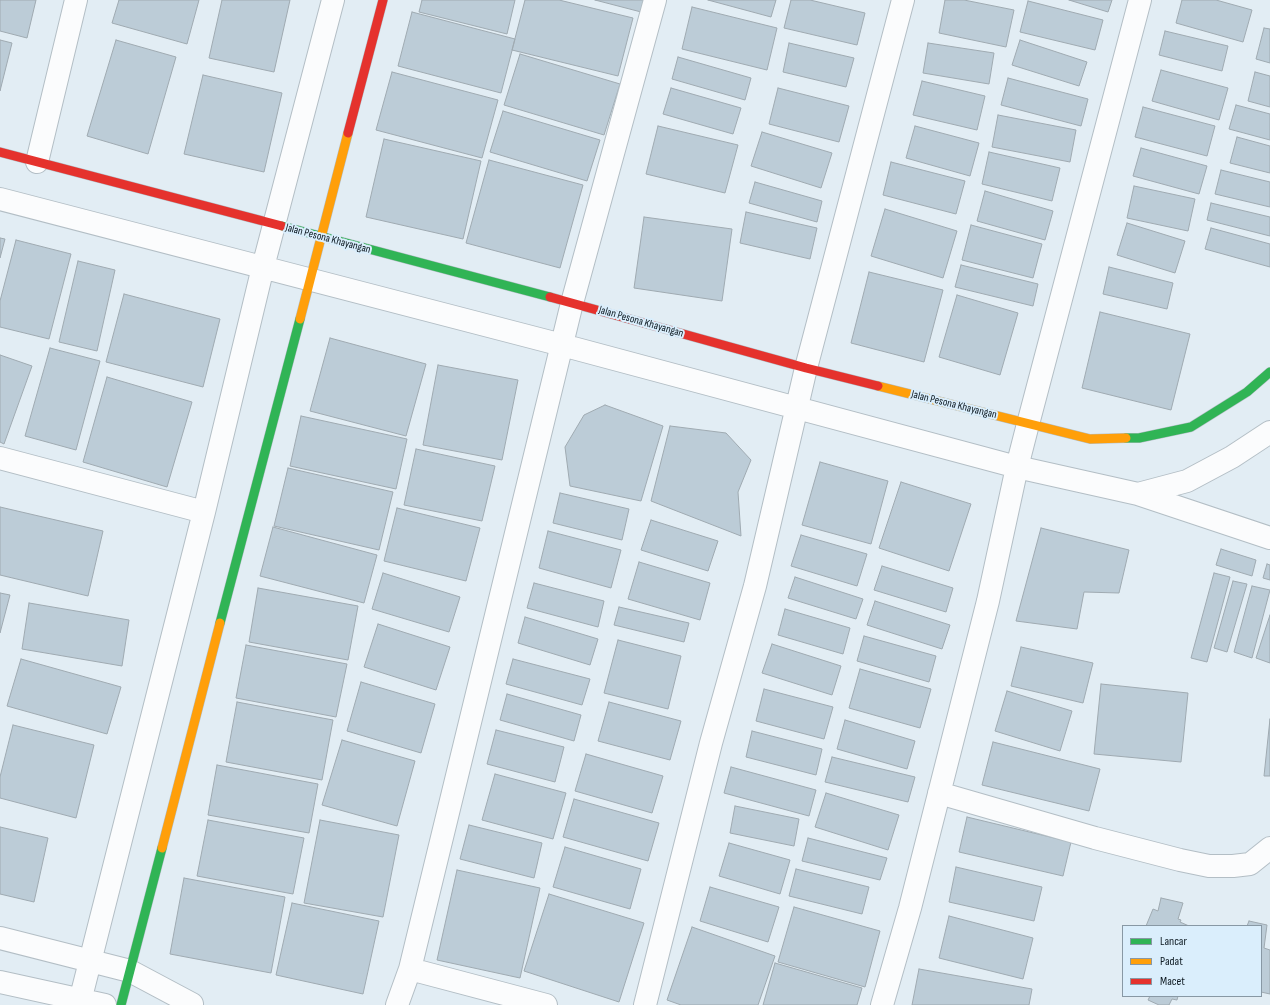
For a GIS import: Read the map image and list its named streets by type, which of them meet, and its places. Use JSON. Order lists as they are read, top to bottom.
{
  "streets": {
    "street": ["Jalan Pesona Khayangan"]
  },
  "legend": ["Lancar", "Padat", "Macet"]
}
